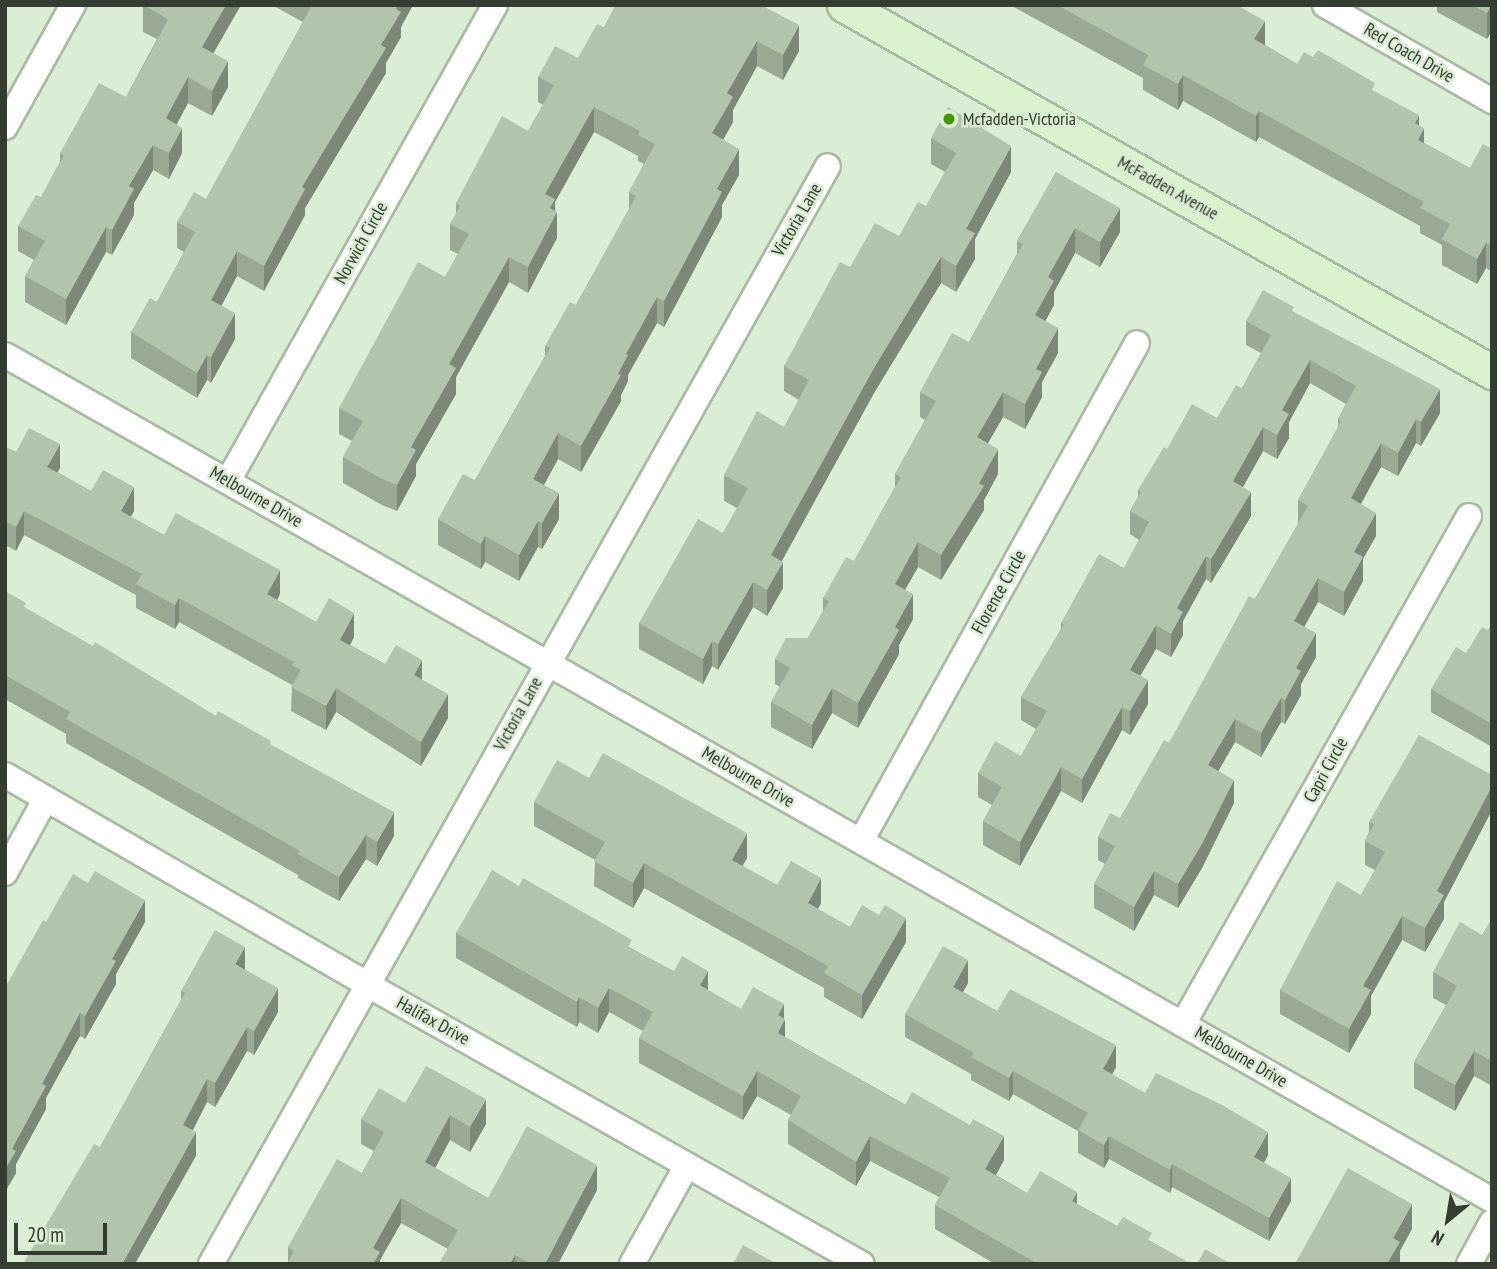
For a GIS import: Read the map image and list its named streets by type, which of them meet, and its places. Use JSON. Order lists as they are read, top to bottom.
{
  "streets": {
    "street": [
      "Red Coach Drive",
      "McFadden Avenue",
      "Victoria Lane",
      "Norwich Circle",
      "Melbourne Drive",
      "Florence Circle",
      "Capri Circle",
      "Halifax Drive"
    ]
  },
  "crossings": [
    ["Victoria Lane", "Melbourne Drive"],
    ["Victoria Lane", "Halifax Drive"],
    ["Norwich Circle", "Melbourne Drive"],
    ["Melbourne Drive", "Florence Circle"],
    ["Melbourne Drive", "Capri Circle"]
  ],
  "places": ["Mcfadden-Victoria"],
  "scale_bar": "20 m",
  "north": "bottom left"
}
